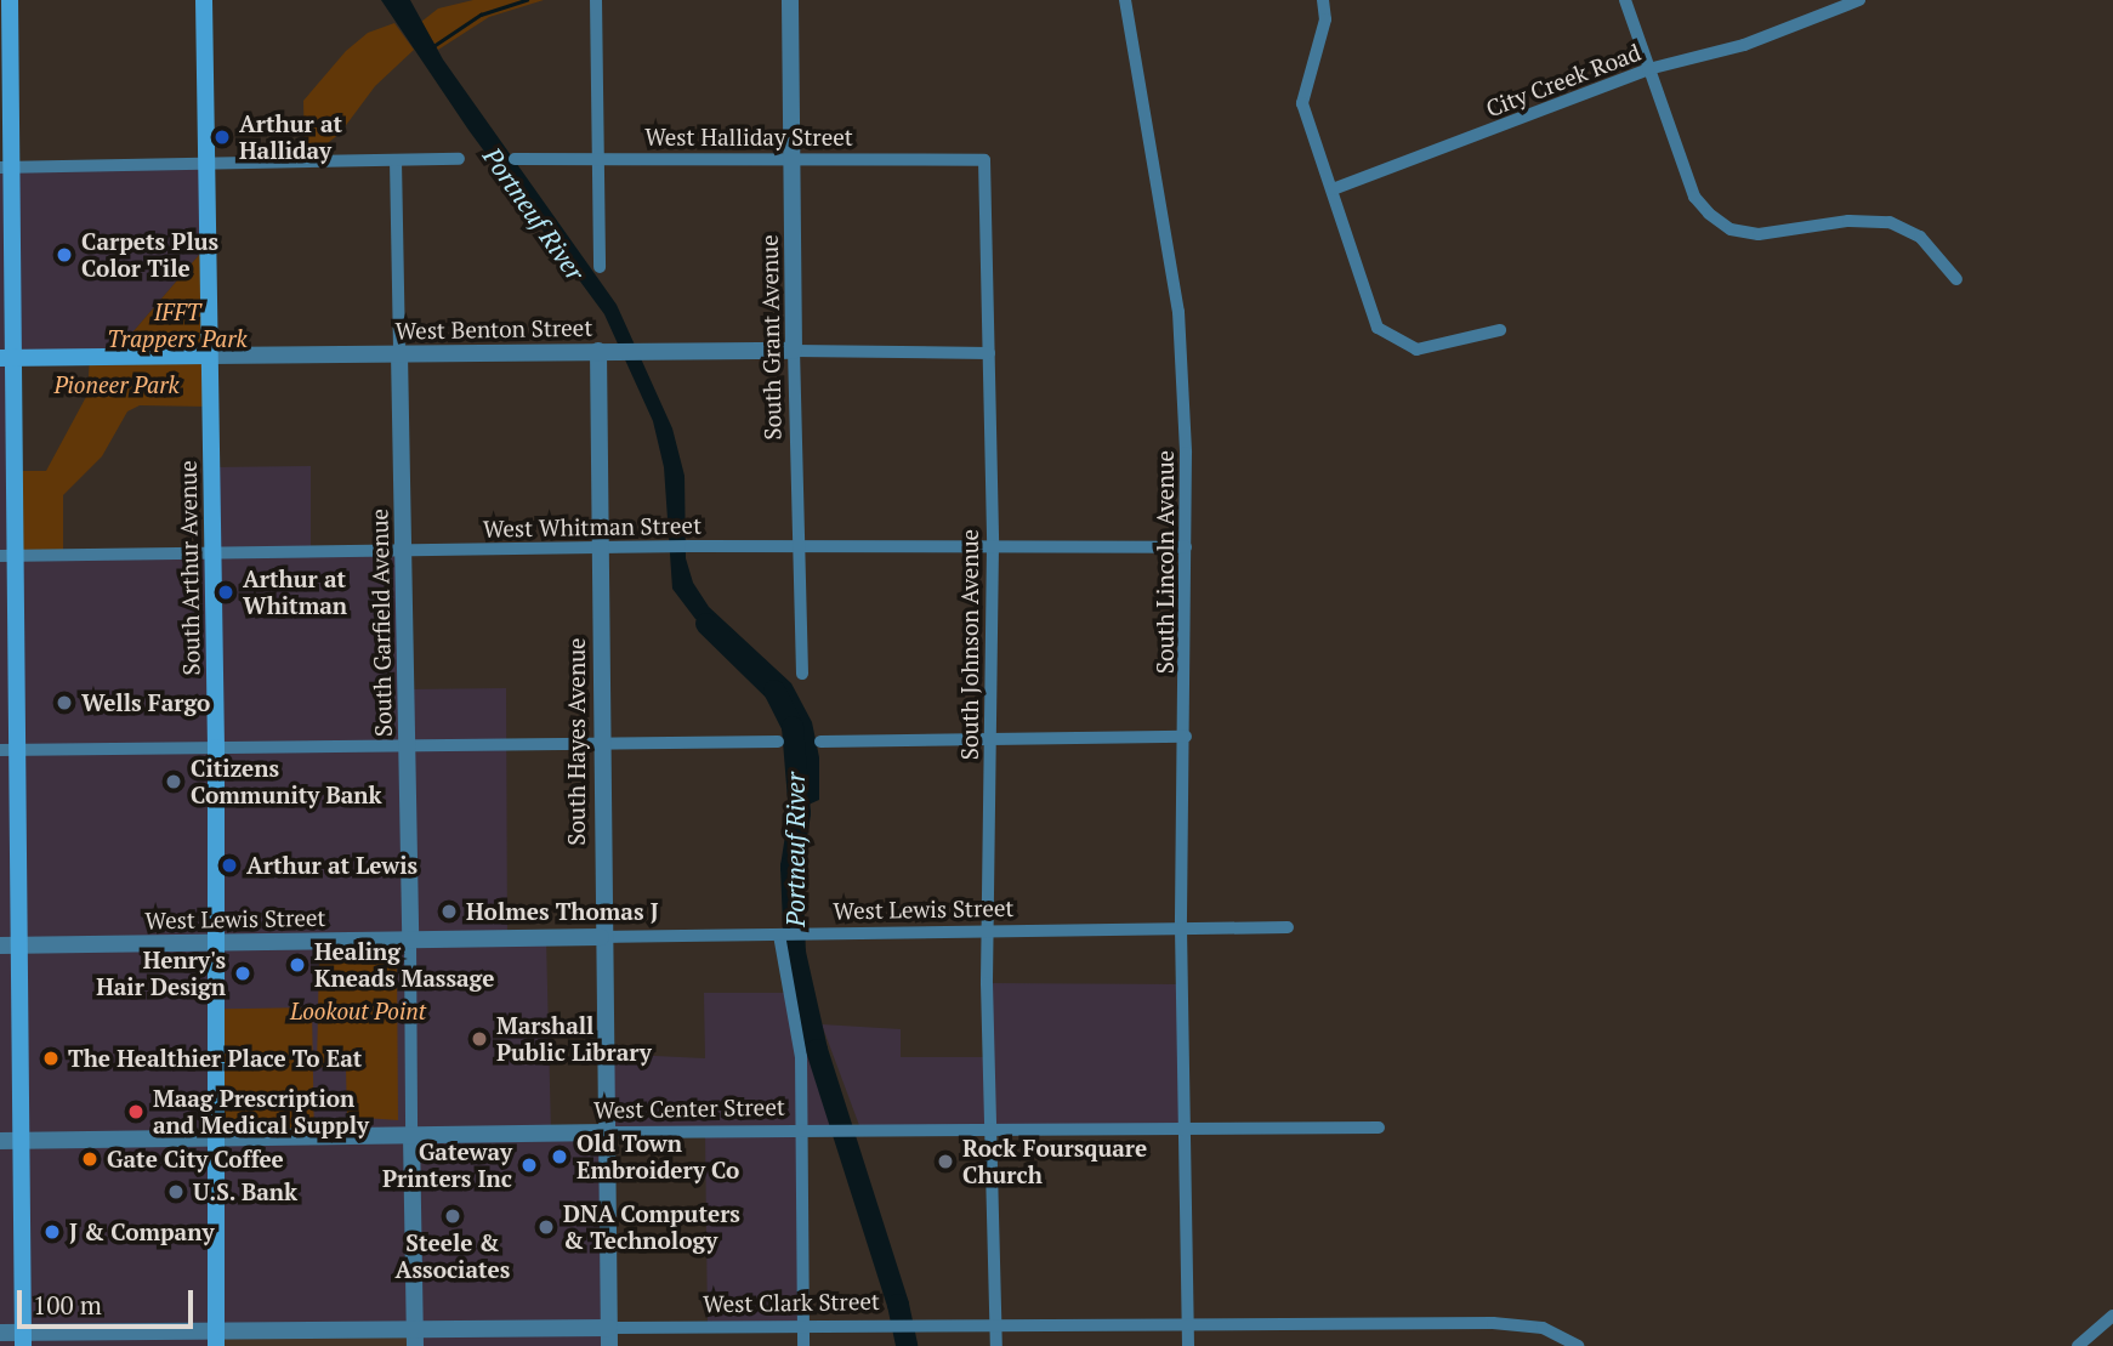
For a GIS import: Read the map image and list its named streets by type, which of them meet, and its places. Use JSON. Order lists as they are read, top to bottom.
{
  "streets": {
    "main road": ["West Benton Street", "South Arthur Avenue"],
    "street": [
      "City Creek Road",
      "West Halliday Street",
      "South Grant Avenue",
      "West Whitman Street",
      "South Lincoln Avenue",
      "South Garfield Avenue",
      "South Johnson Avenue",
      "South Hayes Avenue",
      "West Lewis Street",
      "West Center Street",
      "West Clark Street"
    ]
  },
  "crossings": [
    ["West Halliday Street", "South Grant Avenue"],
    ["West Halliday Street", "South Johnson Avenue"],
    ["West Benton Street", "South Grant Avenue"],
    ["West Benton Street", "South Arthur Avenue"],
    ["West Benton Street", "South Garfield Avenue"],
    ["West Benton Street", "South Johnson Avenue"],
    ["West Benton Street", "South Hayes Avenue"],
    ["South Grant Avenue", "West Whitman Street"],
    ["West Whitman Street", "South Lincoln Avenue"],
    ["West Whitman Street", "South Arthur Avenue"],
    ["West Whitman Street", "South Garfield Avenue"],
    ["West Whitman Street", "South Johnson Avenue"],
    ["West Whitman Street", "South Hayes Avenue"],
    ["South Lincoln Avenue", "West Lewis Street"],
    ["South Lincoln Avenue", "West Center Street"],
    ["South Lincoln Avenue", "West Clark Street"],
    ["South Arthur Avenue", "West Lewis Street"],
    ["South Arthur Avenue", "West Center Street"],
    ["South Arthur Avenue", "West Clark Street"],
    ["South Garfield Avenue", "West Lewis Street"],
    ["South Garfield Avenue", "West Center Street"],
    ["South Johnson Avenue", "West Lewis Street"],
    ["South Johnson Avenue", "West Center Street"],
    ["South Johnson Avenue", "West Clark Street"],
    ["South Hayes Avenue", "West Lewis Street"],
    ["South Hayes Avenue", "West Center Street"],
    ["South Hayes Avenue", "West Clark Street"]
  ],
  "water": ["Portneuf River"],
  "parks": ["IFFT Trappers Park", "Pioneer Park", "Lookout Point"],
  "places": [
    "Arthur at Halliday",
    "Carpets Plus Color Tile",
    "Arthur at Whitman",
    "Wells Fargo",
    "Citizens Community Bank",
    "Arthur at Lewis",
    "Holmes Thomas J",
    "Healing Kneads Massage",
    "Henry's Hair Design",
    "Marshall Public Library",
    "The Healthier Place To Eat",
    "Maag Prescription and Medical Supply",
    "Old Town Embroidery Co",
    "Gate City Coffee",
    "Rock Foursquare Church",
    "Gateway Printers Inc",
    "U.S. Bank",
    "Steele & Associates",
    "DNA Computers & Technology",
    "J & Company"
  ],
  "scale_bar": "100 m"
}
